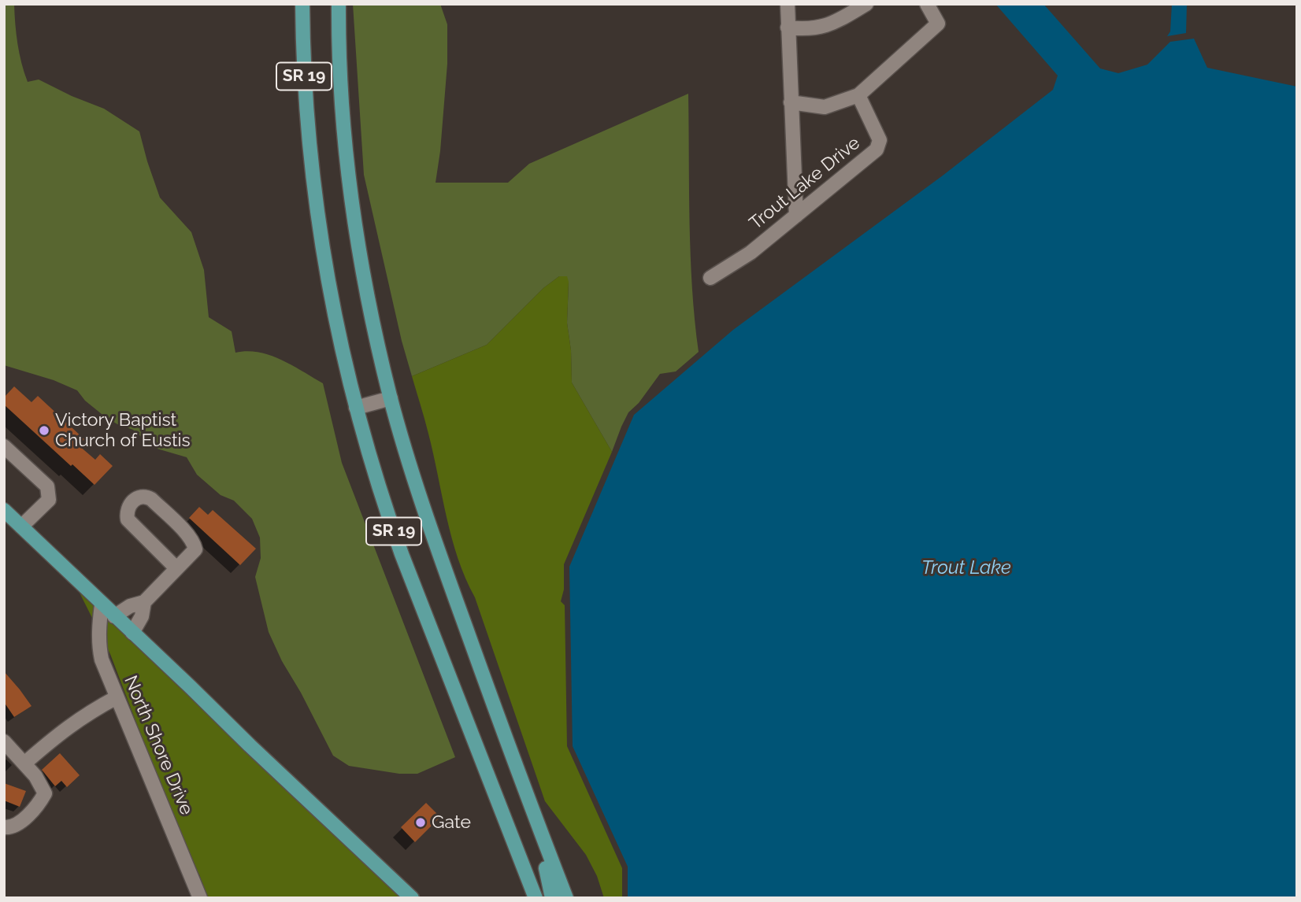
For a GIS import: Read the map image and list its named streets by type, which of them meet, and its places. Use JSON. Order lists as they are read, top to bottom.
{
  "streets": {
    "main road": ["SR 19"],
    "street": ["Trout Lake Drive", "North Shore Drive"]
  },
  "water": ["Trout Lake"],
  "places": ["Victory Baptist Church of Eustis", "Gate"]
}
